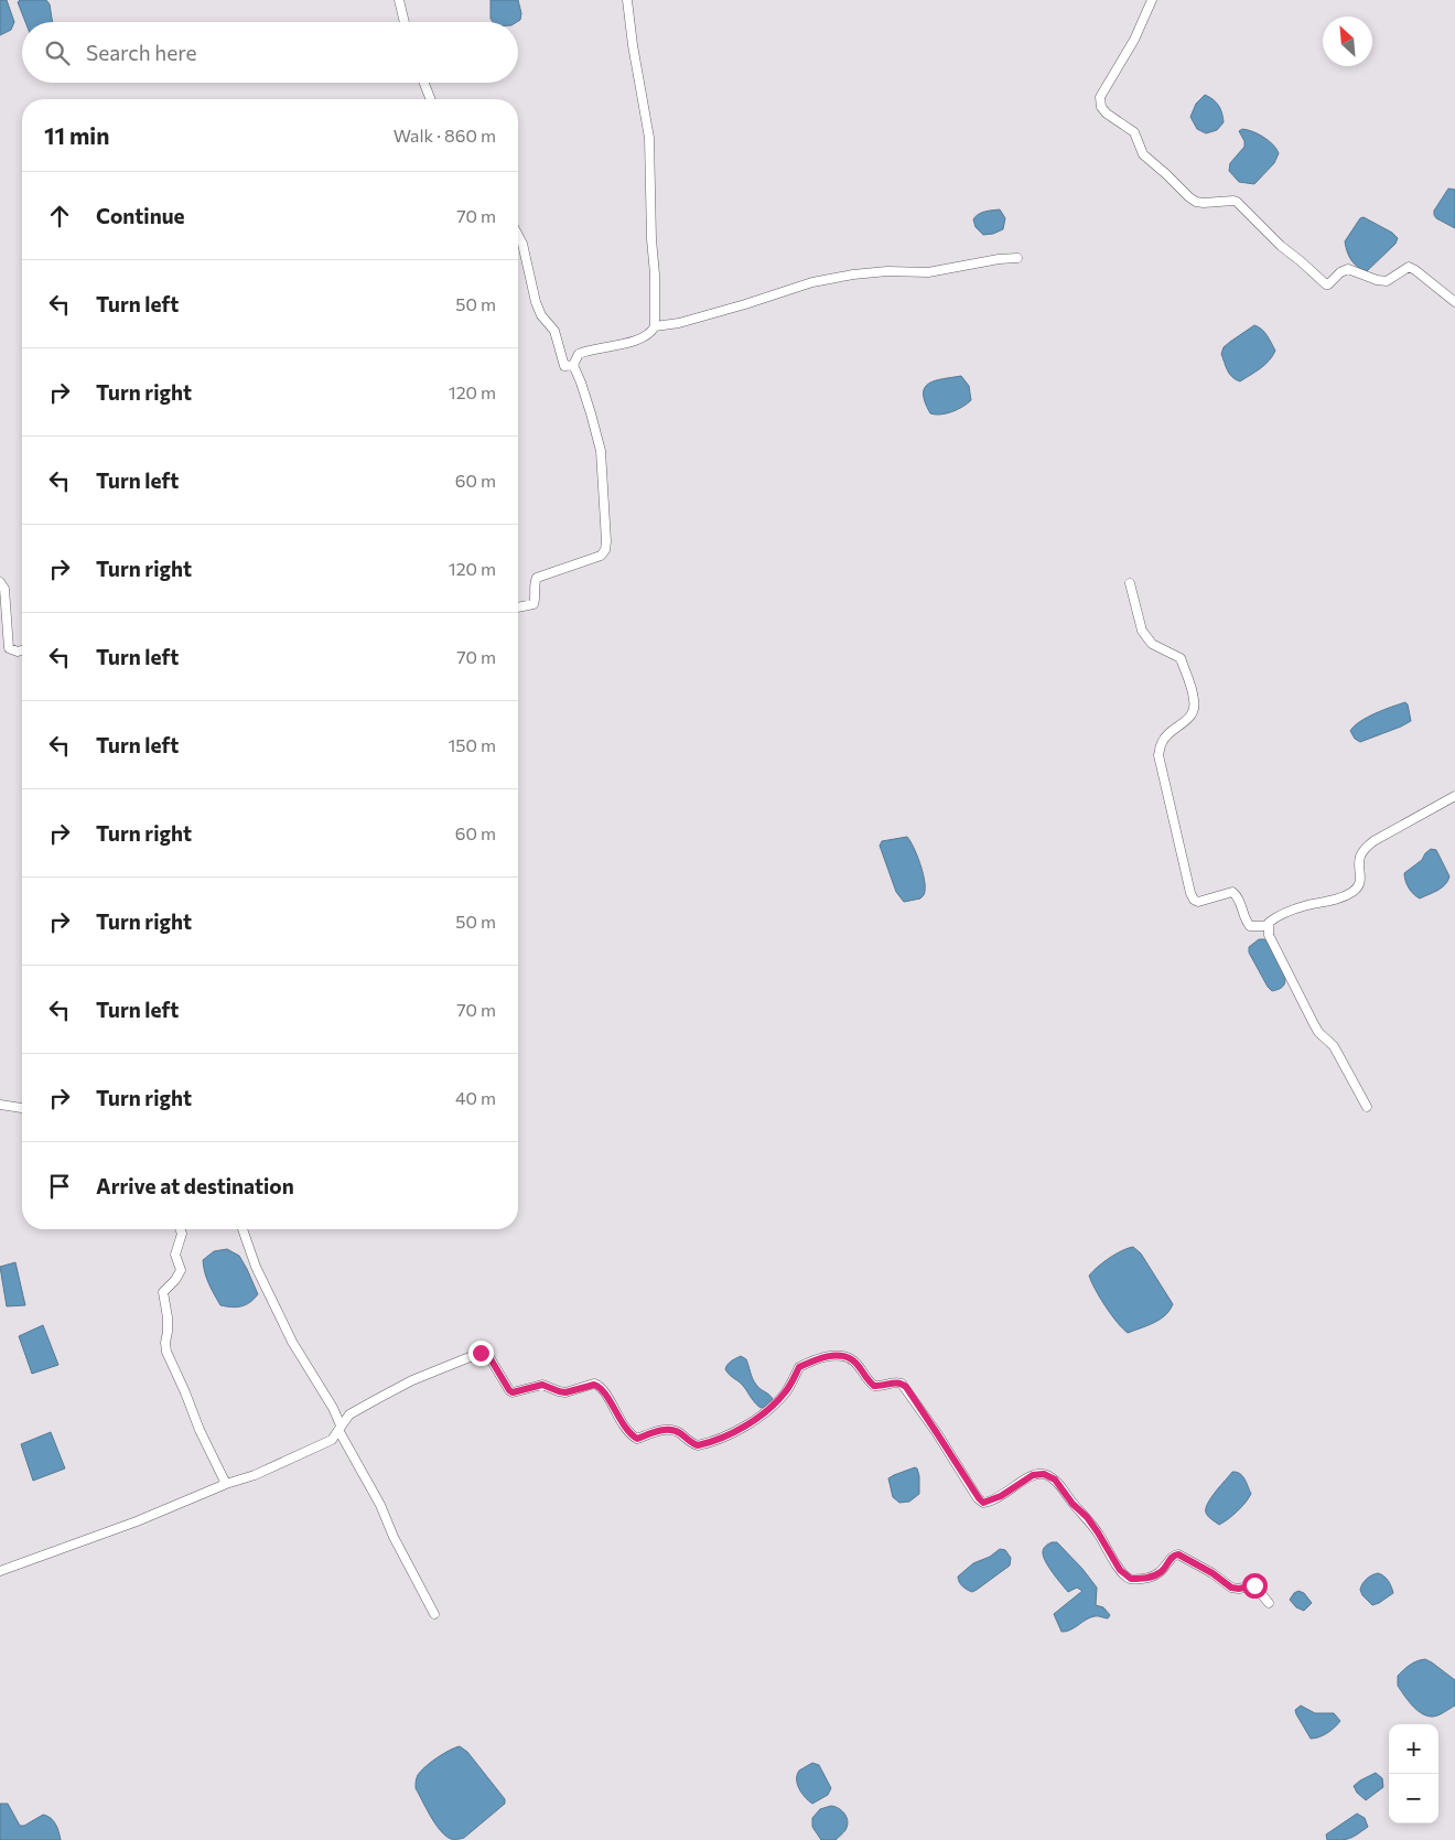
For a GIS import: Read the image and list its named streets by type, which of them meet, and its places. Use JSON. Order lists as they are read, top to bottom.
{
  "north": "top left",
  "page": {
    "search": "Search here",
    "heading": ["11 min", "Walk · 860 m"],
    "list": [
      ["Continue", "70 m"],
      ["Turn left", "50 m"],
      ["Turn right", "120 m"],
      ["Turn left", "60 m"],
      ["Turn right", "120 m"],
      ["Turn left", "70 m"],
      ["Turn left", "150 m"],
      ["Turn right", "60 m"],
      ["Turn right", "50 m"],
      ["Turn left", "70 m"],
      ["Turn right", "40 m"],
      "Arrive at destination"
    ],
    "map_buttons": ["+", "−"]
  }
}
